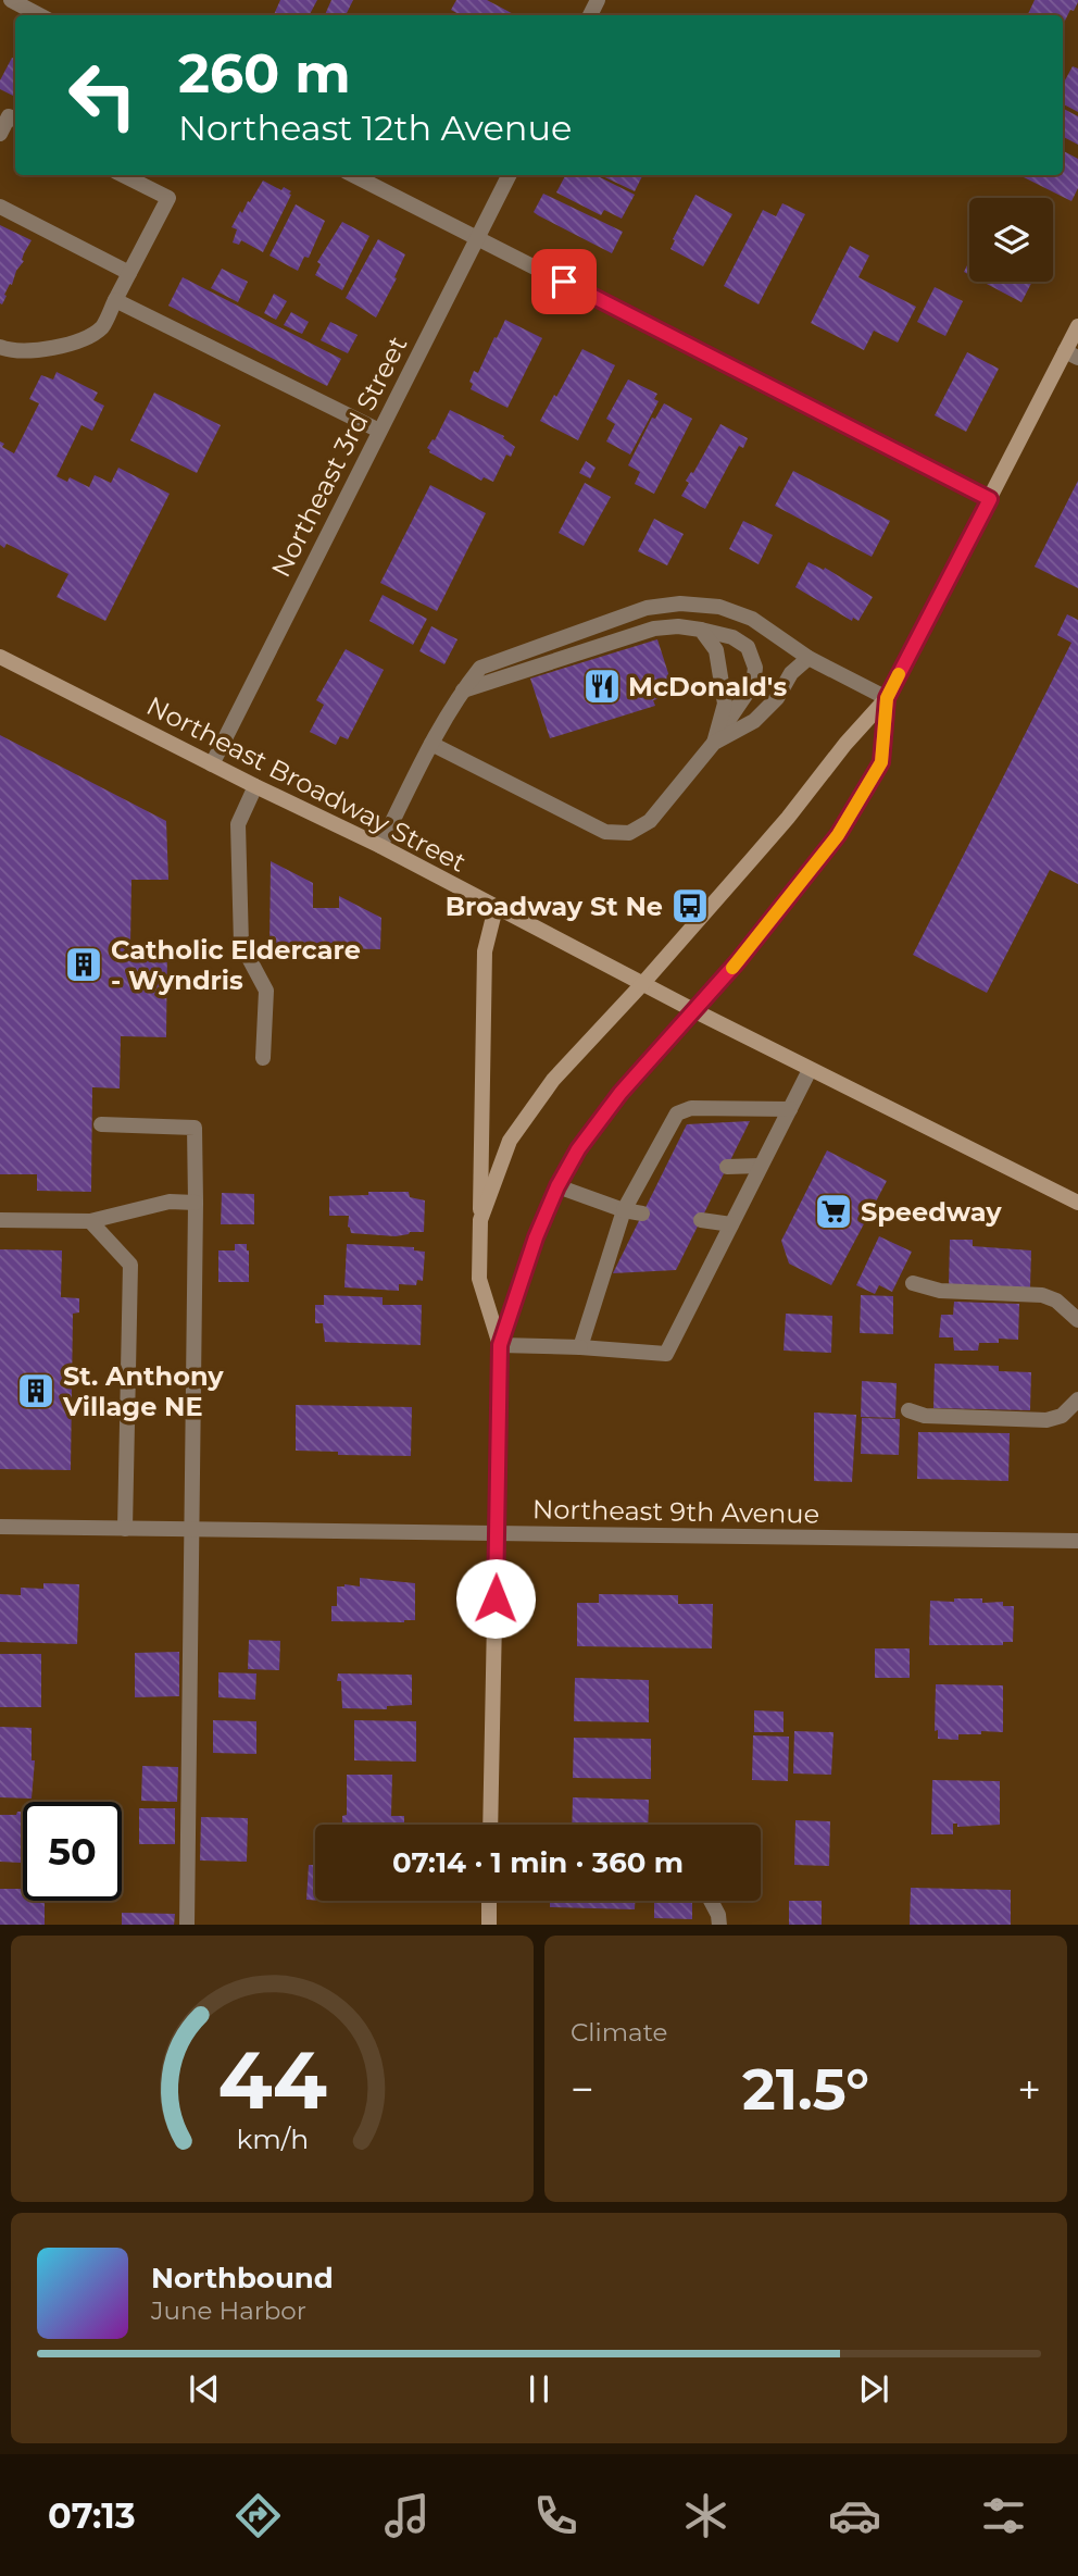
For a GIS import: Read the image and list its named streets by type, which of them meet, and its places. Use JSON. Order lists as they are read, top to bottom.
{
  "streets": {
    "main road": ["Northeast Broadway Street"],
    "street": ["Northeast 3rd Street", "Northeast 9th Avenue"]
  },
  "crossings": [
    ["Northeast 3rd Street", "Northeast Broadway Street"]
  ],
  "places": {
    "restaurant": ["McDonald's"],
    "bus stop": ["Broadway St Ne"],
    "building": ["Catholic Eldercare - Wyndris", "St. Anthony Village NE"],
    "supermarket": ["Speedway"]
  },
  "page": {
    "turn": ["260 m", "Northeast 12th Avenue"],
    "limit": "50",
    "trip": "07:14 · 1 min · 360 m",
    "tile": "Climate",
    "heat": ["−", "21.5°", "+"],
    "song": ["Northbound", "June Harbor"],
    "tabs": "07:13",
    "gauge": ["44", "km/h"]
  }
}
